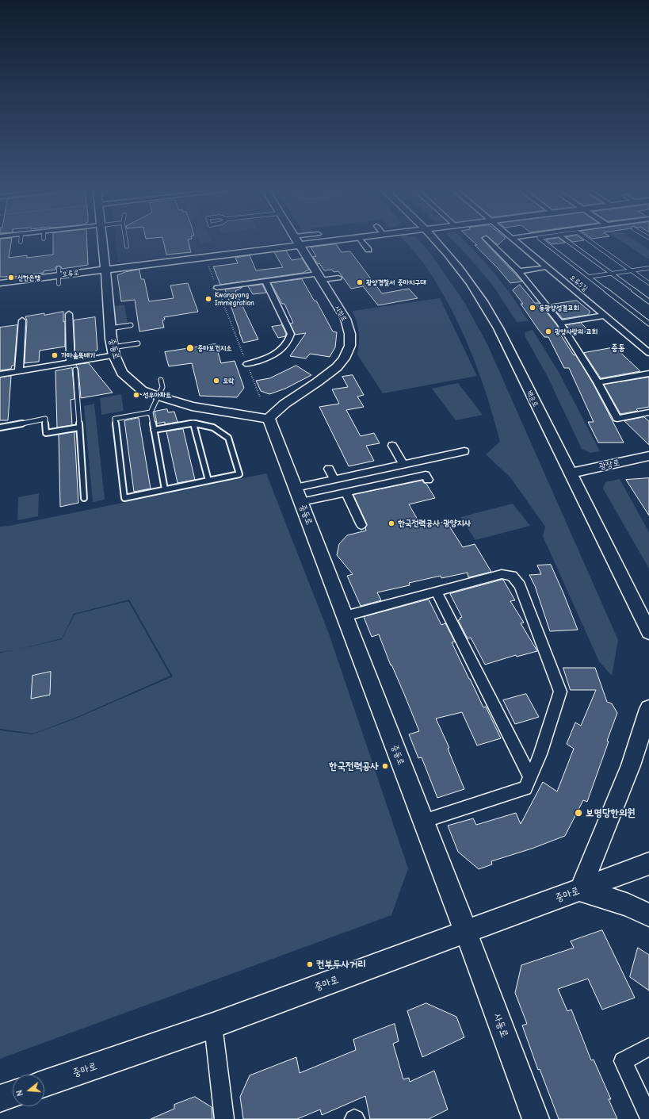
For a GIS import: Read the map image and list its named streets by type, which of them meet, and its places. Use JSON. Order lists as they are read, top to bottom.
{
  "streets": {
    "street": [
      "오류로",
      "오류5길",
      "시청로",
      "중동로",
      "백운로",
      "광장로",
      "중마로",
      "사동로"
    ]
  },
  "crossings": [
    ["오류로", "시청로"],
    ["오류로", "중동로"],
    ["시청로", "중동로"],
    ["중동로", "중마로"],
    ["중동로", "사동로"],
    ["백운로", "광장로"],
    ["중마로", "사동로"]
  ],
  "districts": ["중동"],
  "places": [
    "신한은행",
    "광양경찰서 중마지구대",
    "Kwangyang Immegration",
    "동광양성결교회",
    "광양사랑의 교회",
    "중마보건지소",
    "가마솥뚝배기",
    "모락",
    "선우아파트",
    "한국전력공사 광양지사",
    "한국전력공사",
    "보명당한의원",
    "컨부두사거리"
  ],
  "north": "left"
}
